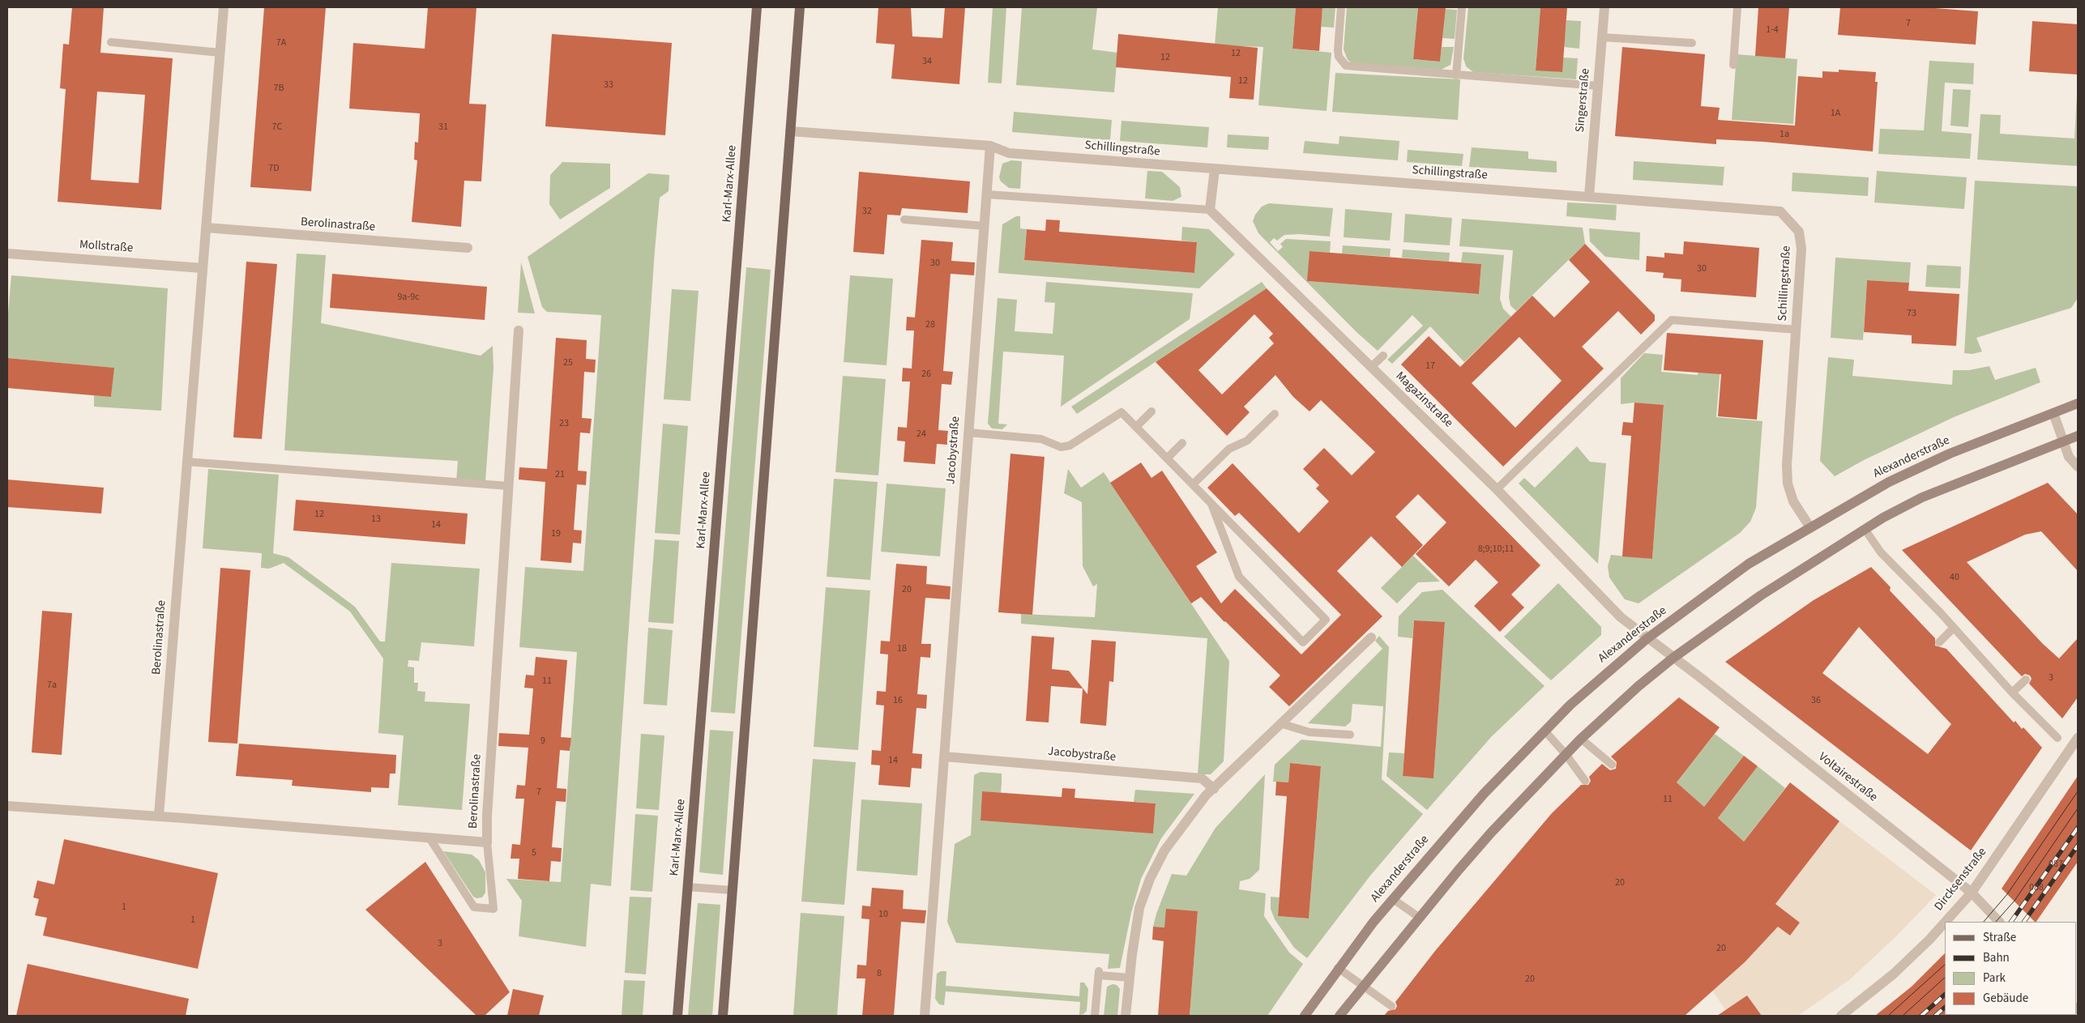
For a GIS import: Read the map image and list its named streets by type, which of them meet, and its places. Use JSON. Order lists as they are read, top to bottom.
{
  "streets": {
    "main road": ["Karl-Marx-Allee", "Alexanderstraße"],
    "street": [
      "Singerstraße",
      "Schillingstraße",
      "Berolinastraße",
      "Mollstraße",
      "Magazinstraße",
      "Jacobystraße",
      "Voltairestraße",
      "Dircksenstraße"
    ]
  },
  "crossings": [
    ["Singerstraße", "Schillingstraße"],
    ["Schillingstraße", "Jacobystraße"],
    ["Schillingstraße", "Alexanderstraße"],
    ["Berolinastraße", "Mollstraße"],
    ["Magazinstraße", "Alexanderstraße"],
    ["Magazinstraße", "Voltairestraße"],
    ["Alexanderstraße", "Voltairestraße"],
    ["Voltairestraße", "Dircksenstraße"]
  ],
  "house_numbers": [
    "7",
    "1-4",
    "7A",
    "12",
    "12",
    "34",
    "12",
    "33",
    "7B",
    "1A",
    "7C",
    "31",
    "1a",
    "7D",
    "32",
    "30",
    "30",
    "9a-9c",
    "73",
    "28",
    "25",
    "17",
    "26",
    "23",
    "24",
    "21",
    "12",
    "13",
    "14",
    "19",
    "8;9;10;11",
    "40",
    "20",
    "18",
    "3",
    "11",
    "7a",
    "16",
    "36",
    "9",
    "14",
    "7",
    "11",
    "5",
    "087",
    "20",
    "088",
    "1",
    "10",
    "1",
    "3",
    "20",
    "8",
    "20"
  ],
  "legend": [
    "Straße",
    "Bahn",
    "Park",
    "Gebäude"
  ]
}
